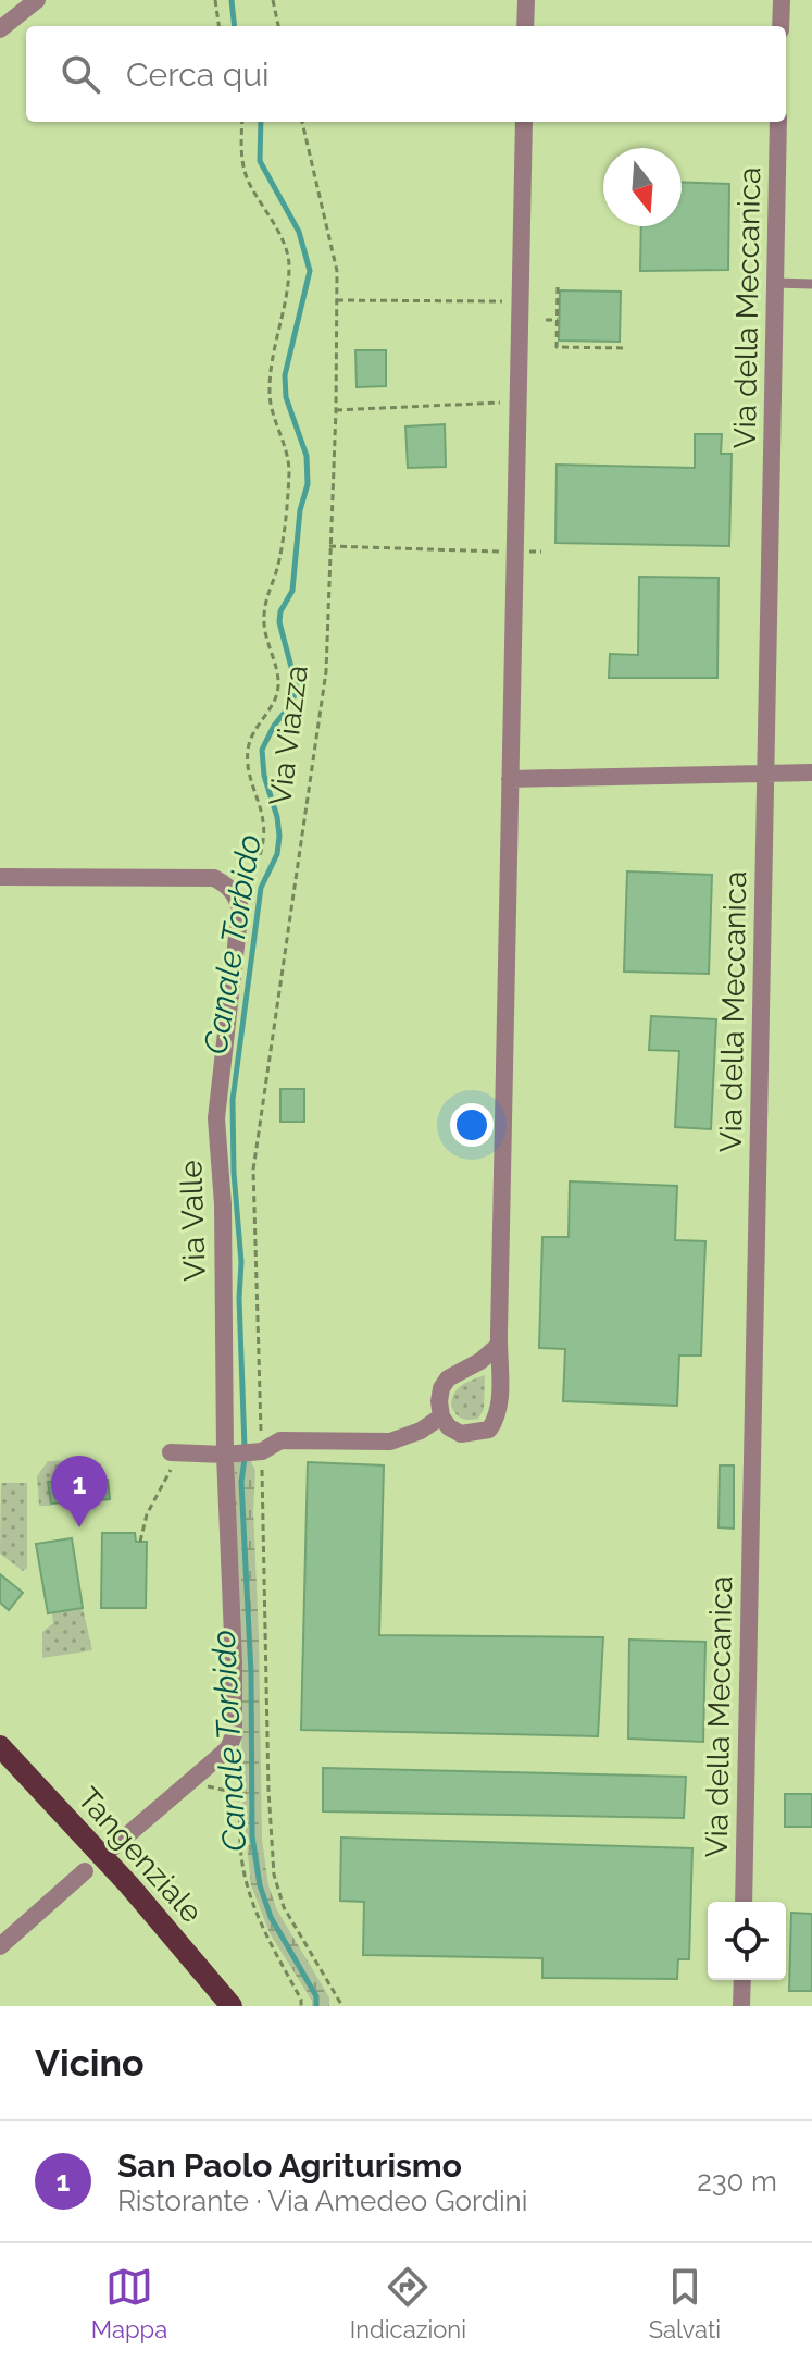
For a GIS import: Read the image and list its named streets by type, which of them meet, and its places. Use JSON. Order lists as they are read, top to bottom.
{
  "streets": {
    "main road": ["Tangenziale"],
    "street": ["Via della Meccanica", "Via Valle"],
    "path": ["Via Viazza"]
  },
  "water": ["Canale Torbido"],
  "north": "bottom",
  "page": {
    "search": "Cerca qui",
    "pins": "1",
    "heading": "Vicino",
    "list": [
      {
        "mark": "1",
        "name": "San Paolo Agriturismo",
        "note": "Ristorante · Via Amedeo Gordini",
        "value": "230 m"
      }
    ],
    "nav": ["Mappa", "Indicazioni", "Salvati"]
  }
}
